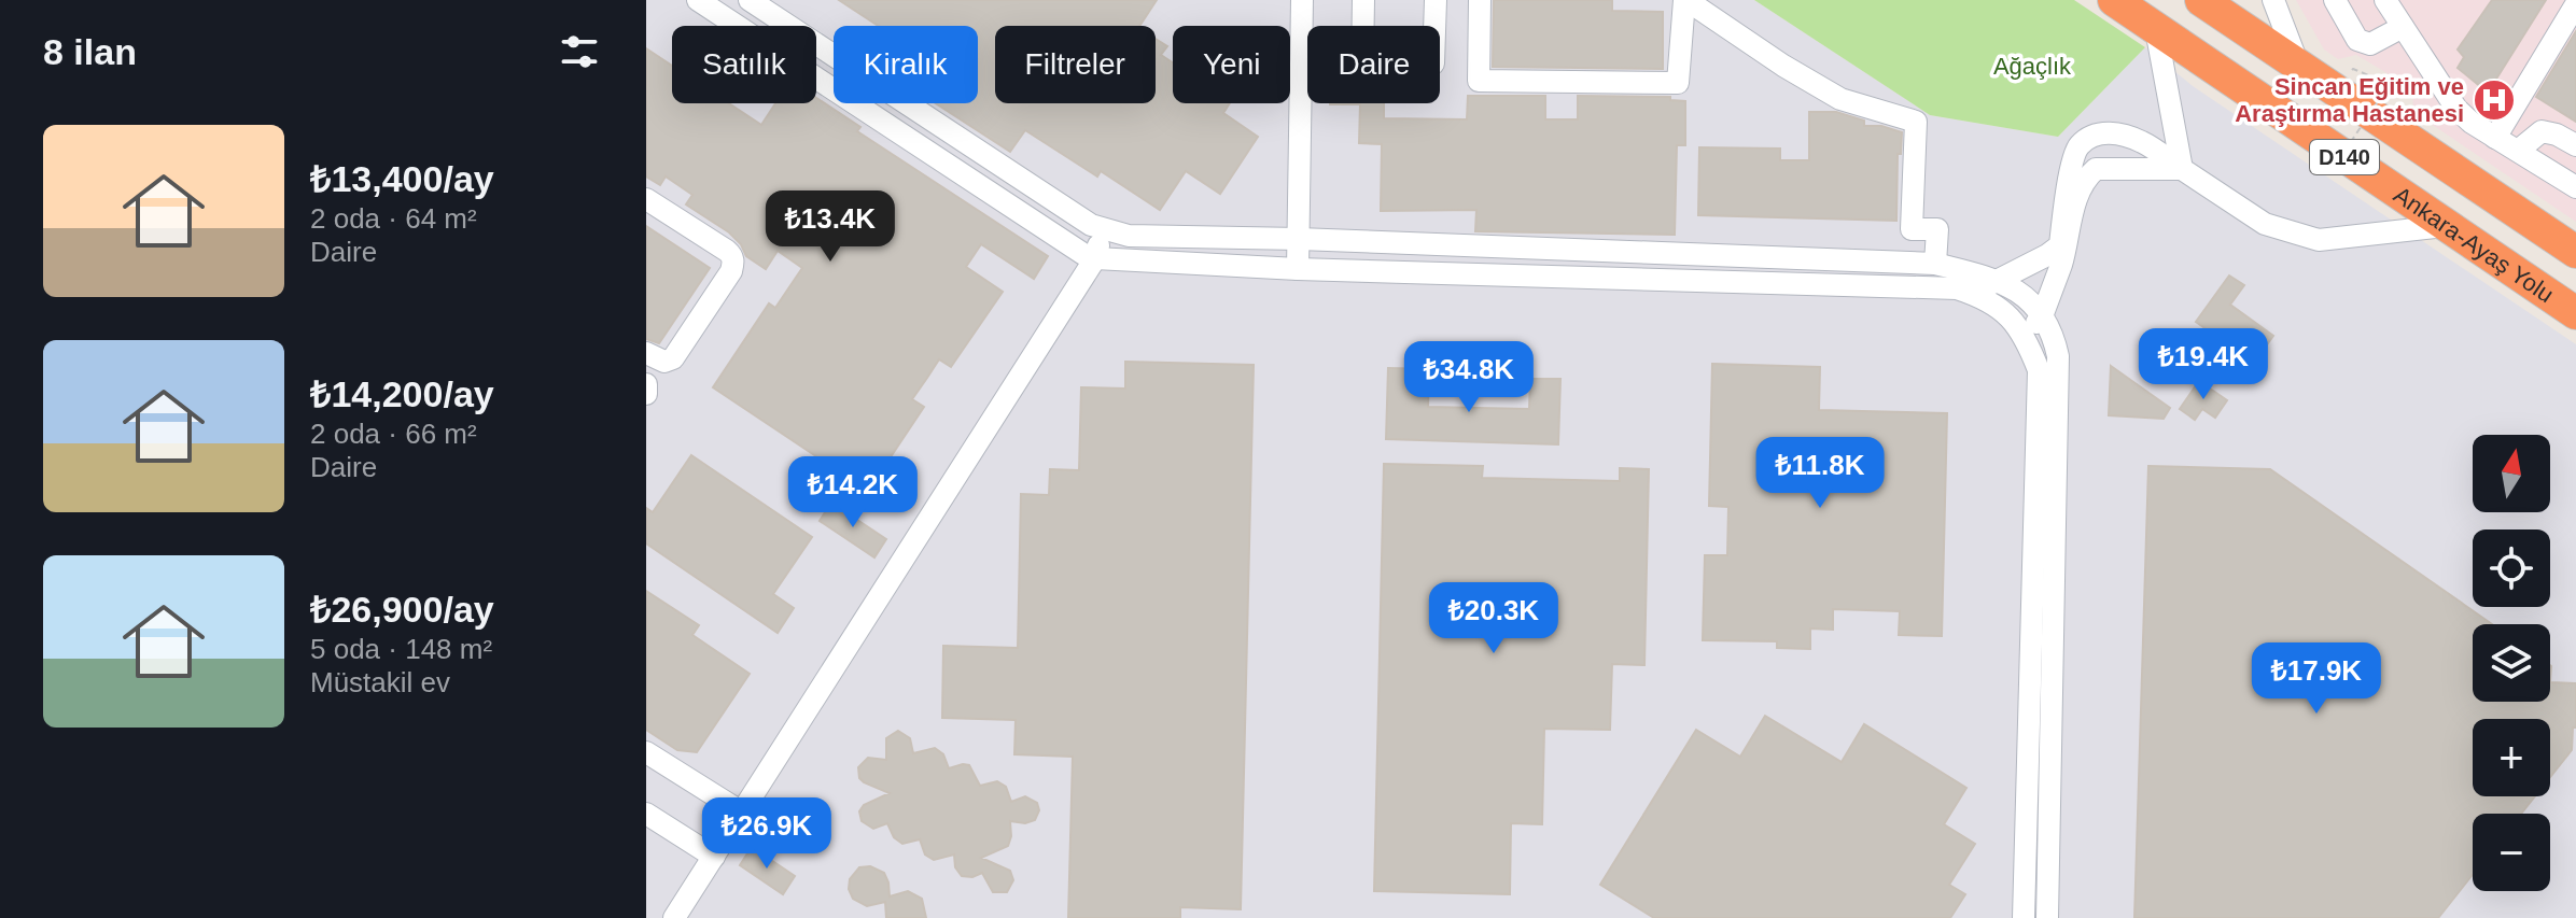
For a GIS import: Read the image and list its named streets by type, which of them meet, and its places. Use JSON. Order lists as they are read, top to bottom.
{
  "streets": {
    "highway": ["D140", "Ankara-Ayaş Yolu"]
  },
  "parks": ["Ağaçlık"],
  "places": {
    "hospital": ["Sincan Eğitim ve Araştırma Hastanesi"]
  },
  "north": "top",
  "page": {
    "heading": "8 ilan",
    "chip": [
      "Satılık",
      "Kiralık",
      "Filtreler",
      "Yeni",
      "Daire"
    ],
    "list": [
      {
        "name": "₺13,400/ay",
        "note": "2 oda · 64 m² · Daire"
      },
      {
        "name": "₺14,200/ay",
        "note": "2 oda · 66 m² · Daire"
      },
      {
        "name": "₺26,900/ay",
        "note": "5 oda · 148 m² · Müstakil ev"
      }
    ],
    "price": [
      "₺13.4K",
      "₺19.4K",
      "₺34.8K",
      "₺11.8K",
      "₺14.2K",
      "₺20.3K",
      "₺17.9K",
      "₺26.9K"
    ],
    "map_buttons": ["+", "−"]
  }
}
